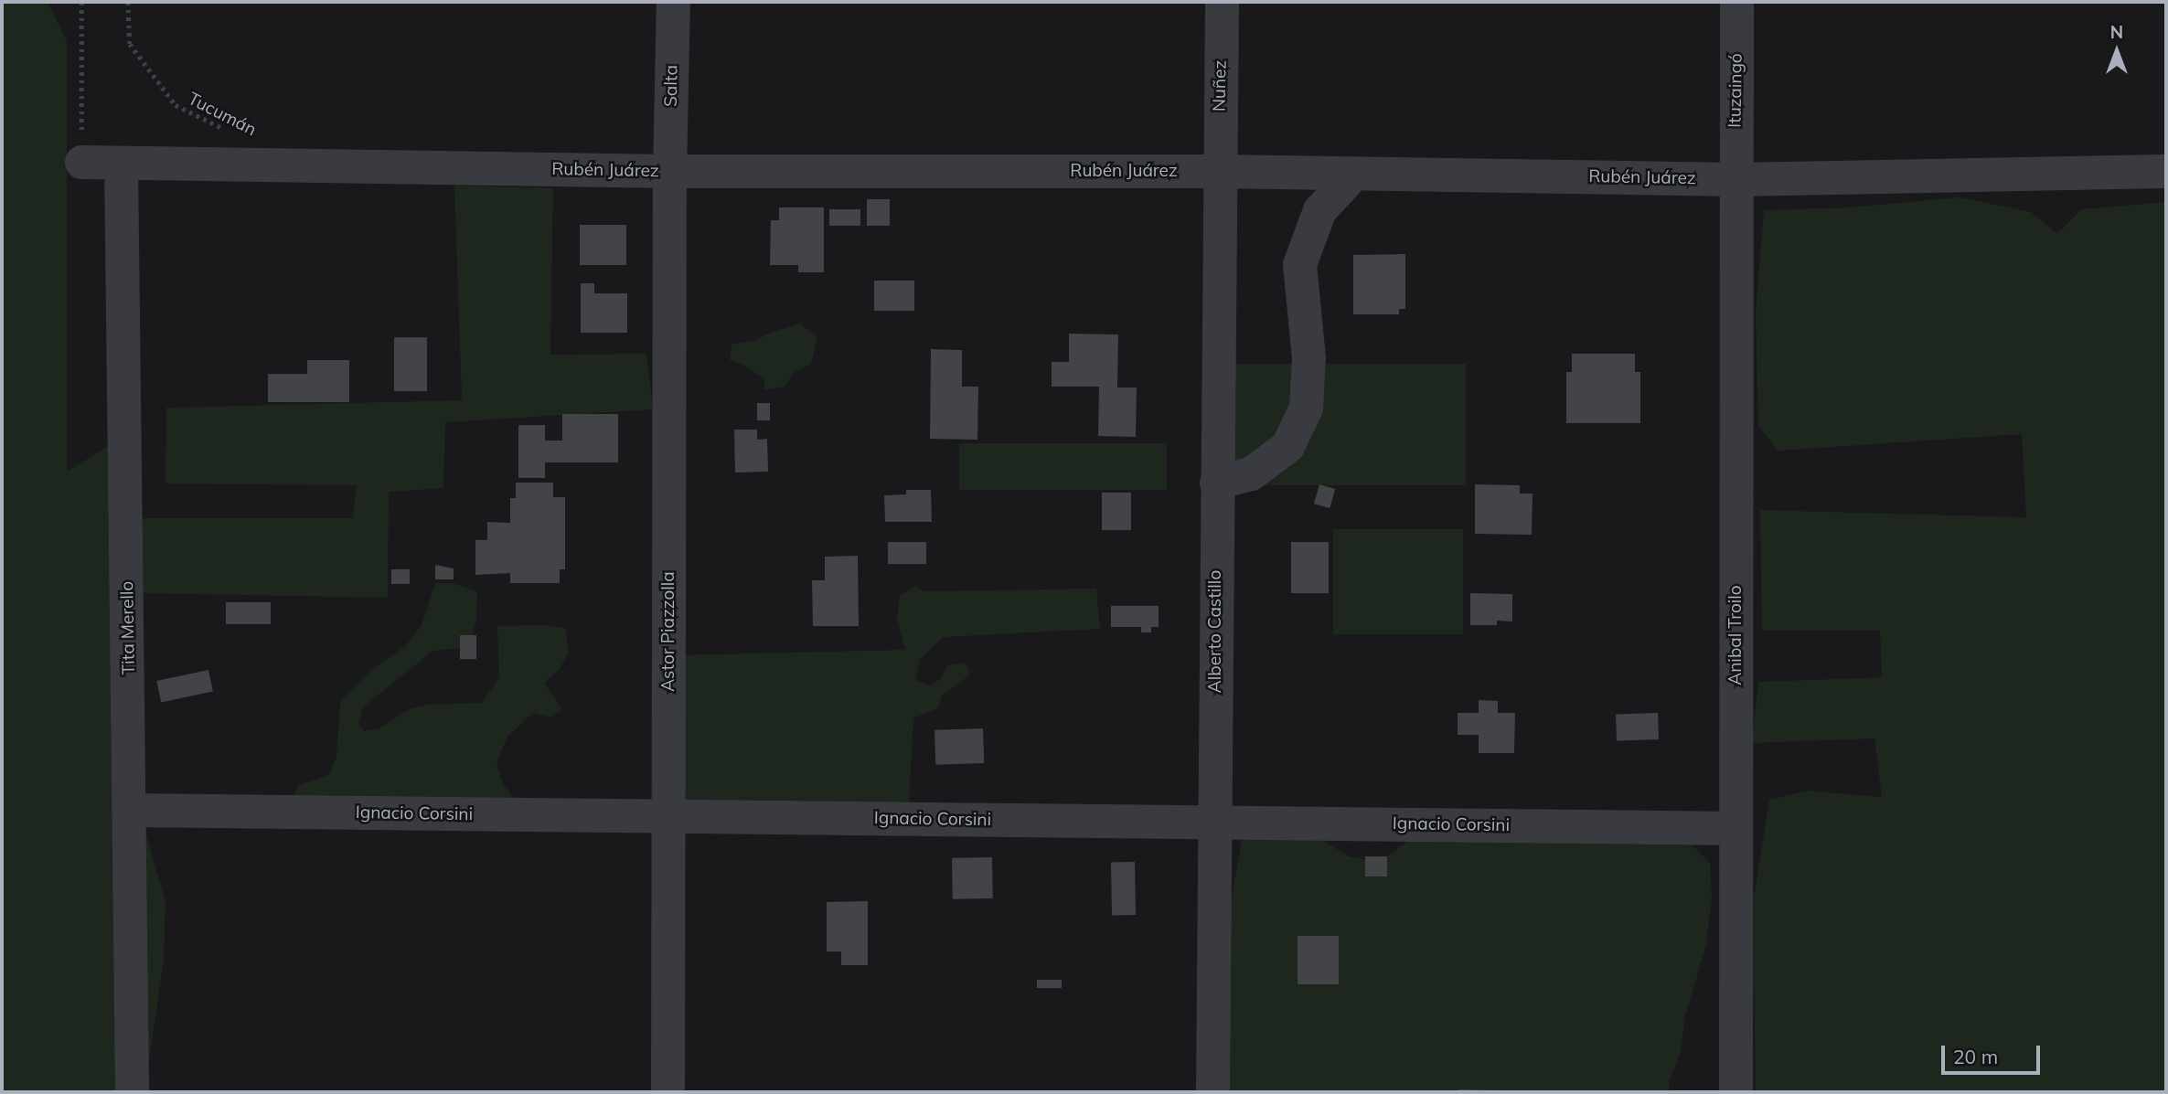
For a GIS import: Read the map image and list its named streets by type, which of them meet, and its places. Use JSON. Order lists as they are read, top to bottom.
{
  "streets": {
    "street": [
      "Salta",
      "Nuñez",
      "Ituzaingó",
      "Rubén Juárez",
      "Tita Merello",
      "Astor Piazzolla",
      "Alberto Castillo",
      "Anibal Troilo",
      "Ignacio Corsini"
    ],
    "path": ["Tucumán"]
  },
  "crossings": [
    ["Salta", "Rubén Juárez"],
    ["Salta", "Astor Piazzolla"],
    ["Nuñez", "Rubén Juárez"],
    ["Nuñez", "Alberto Castillo"],
    ["Ituzaingó", "Rubén Juárez"],
    ["Ituzaingó", "Anibal Troilo"],
    ["Rubén Juárez", "Tita Merello"],
    ["Rubén Juárez", "Astor Piazzolla"],
    ["Rubén Juárez", "Alberto Castillo"],
    ["Rubén Juárez", "Anibal Troilo"],
    ["Tita Merello", "Ignacio Corsini"],
    ["Astor Piazzolla", "Ignacio Corsini"],
    ["Alberto Castillo", "Ignacio Corsini"],
    ["Anibal Troilo", "Ignacio Corsini"]
  ],
  "scale_bar": "20 m",
  "north": "top"
}
